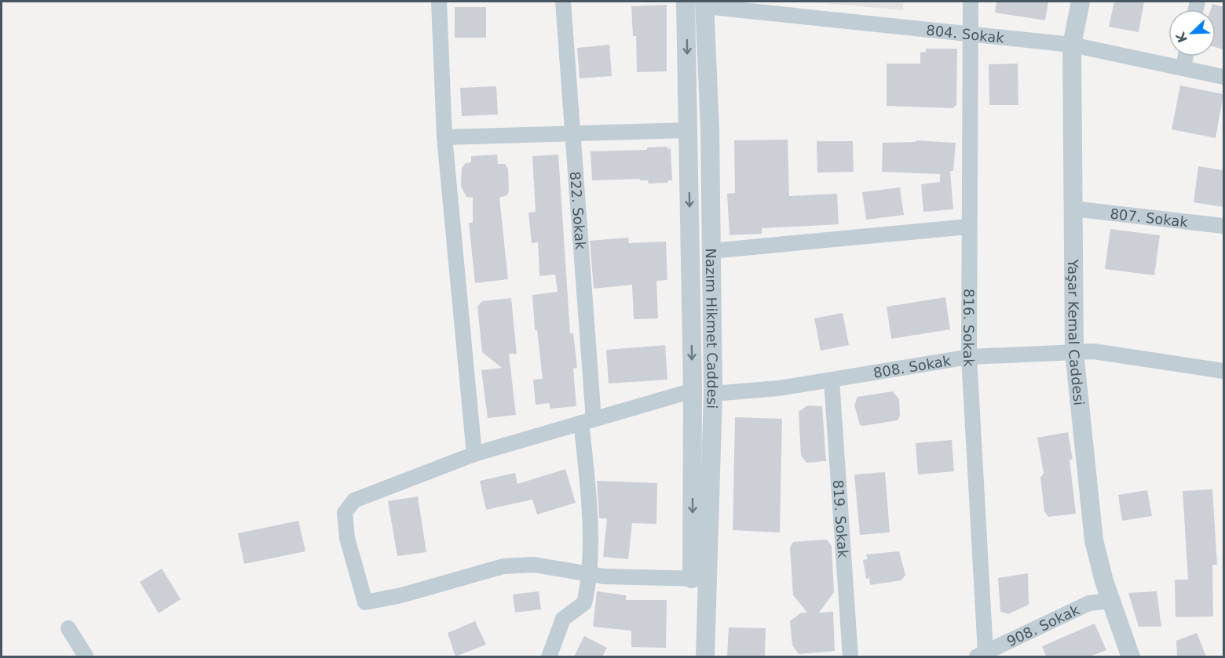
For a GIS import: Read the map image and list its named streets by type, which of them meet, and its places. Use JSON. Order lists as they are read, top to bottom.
{
  "streets": {
    "street": [
      "804. Sokak",
      "822. Sokak",
      "807. Sokak",
      "816. Sokak",
      "Nazım Hikmet Caddesi",
      "Yaşar Kemal Caddesi",
      "808. Sokak",
      "819. Sokak",
      "908. Sokak"
    ]
  },
  "crossings": [
    ["804. Sokak", "816. Sokak"],
    ["804. Sokak", "Nazım Hikmet Caddesi"],
    ["804. Sokak", "Yaşar Kemal Caddesi"],
    ["807. Sokak", "Yaşar Kemal Caddesi"],
    ["816. Sokak", "808. Sokak"],
    ["816. Sokak", "908. Sokak"],
    ["Nazım Hikmet Caddesi", "808. Sokak"],
    ["Yaşar Kemal Caddesi", "808. Sokak"],
    ["Yaşar Kemal Caddesi", "908. Sokak"],
    ["808. Sokak", "819. Sokak"]
  ],
  "north": "bottom left"
}
